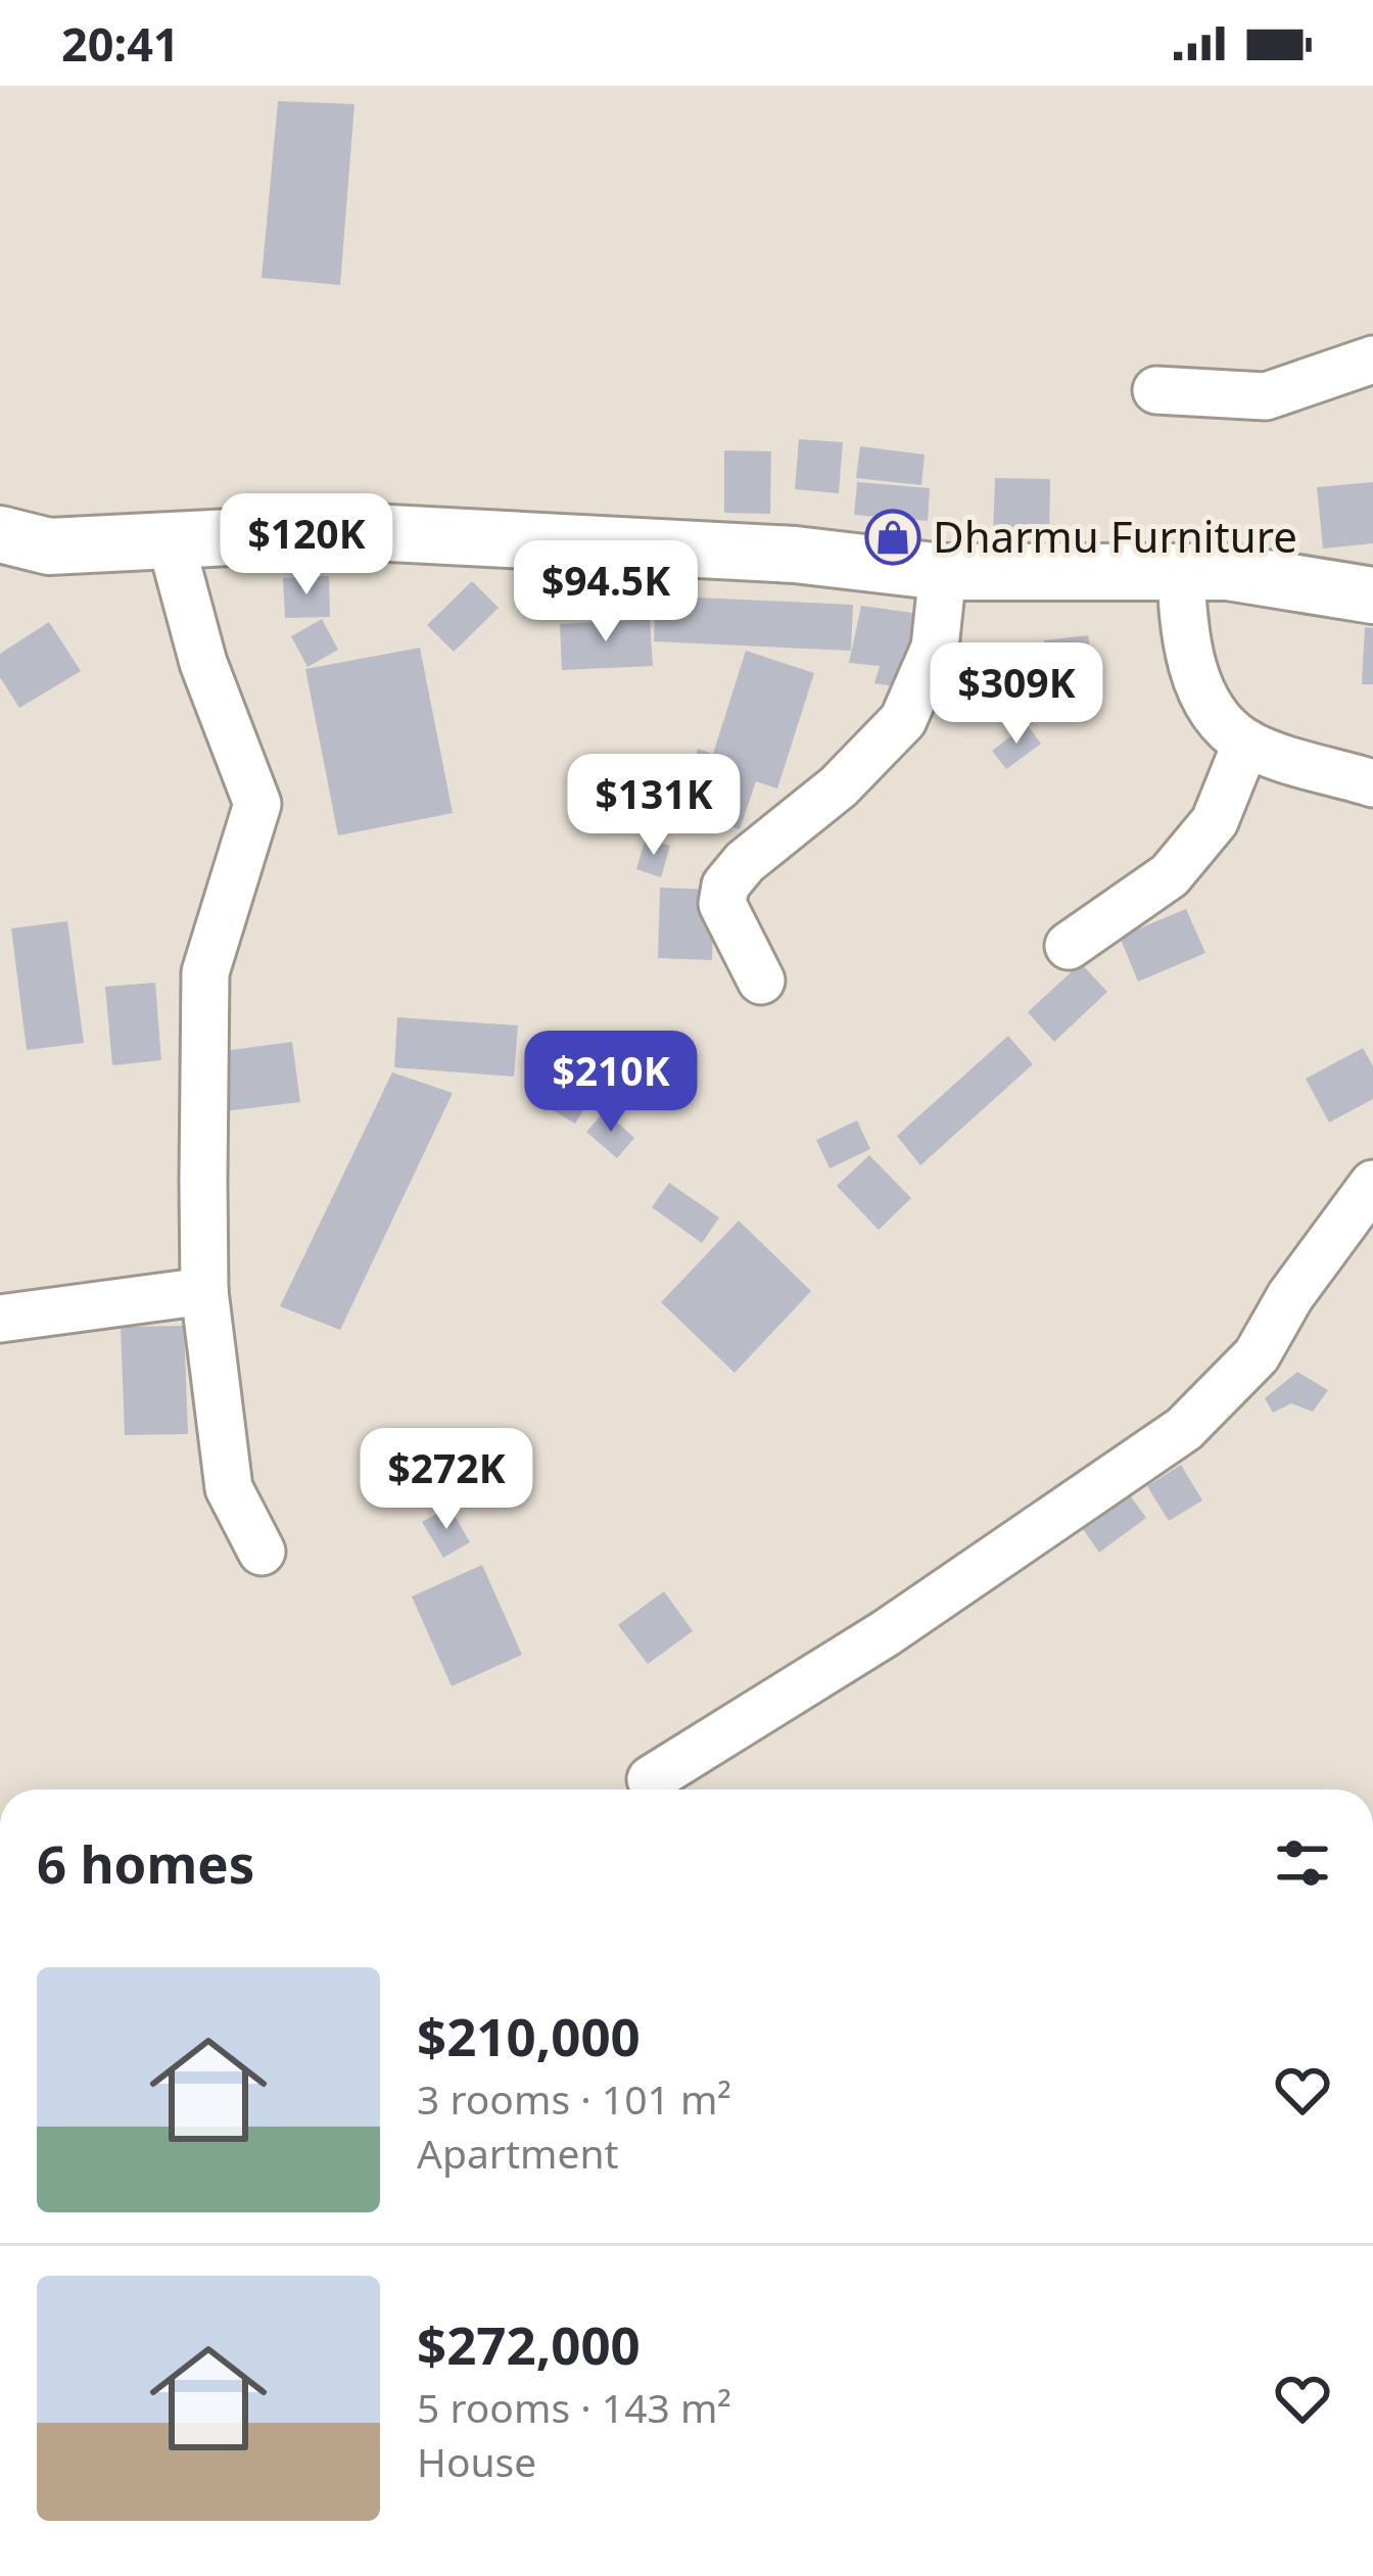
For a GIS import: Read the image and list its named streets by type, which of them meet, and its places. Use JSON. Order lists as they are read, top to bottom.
{
  "places": {
    "shop": ["Dharmu Furniture"]
  },
  "page": {
    "status": "20:41",
    "price": [
      "$120K",
      "$94.5K",
      "$309K",
      "$131K",
      "$210K",
      "$272K"
    ],
    "heading": "6 homes",
    "list": [
      {
        "name": "$210,000",
        "note": "3 rooms · 101 m² · Apartment"
      },
      {
        "name": "$272,000",
        "note": "5 rooms · 143 m² · House"
      }
    ]
  }
}
